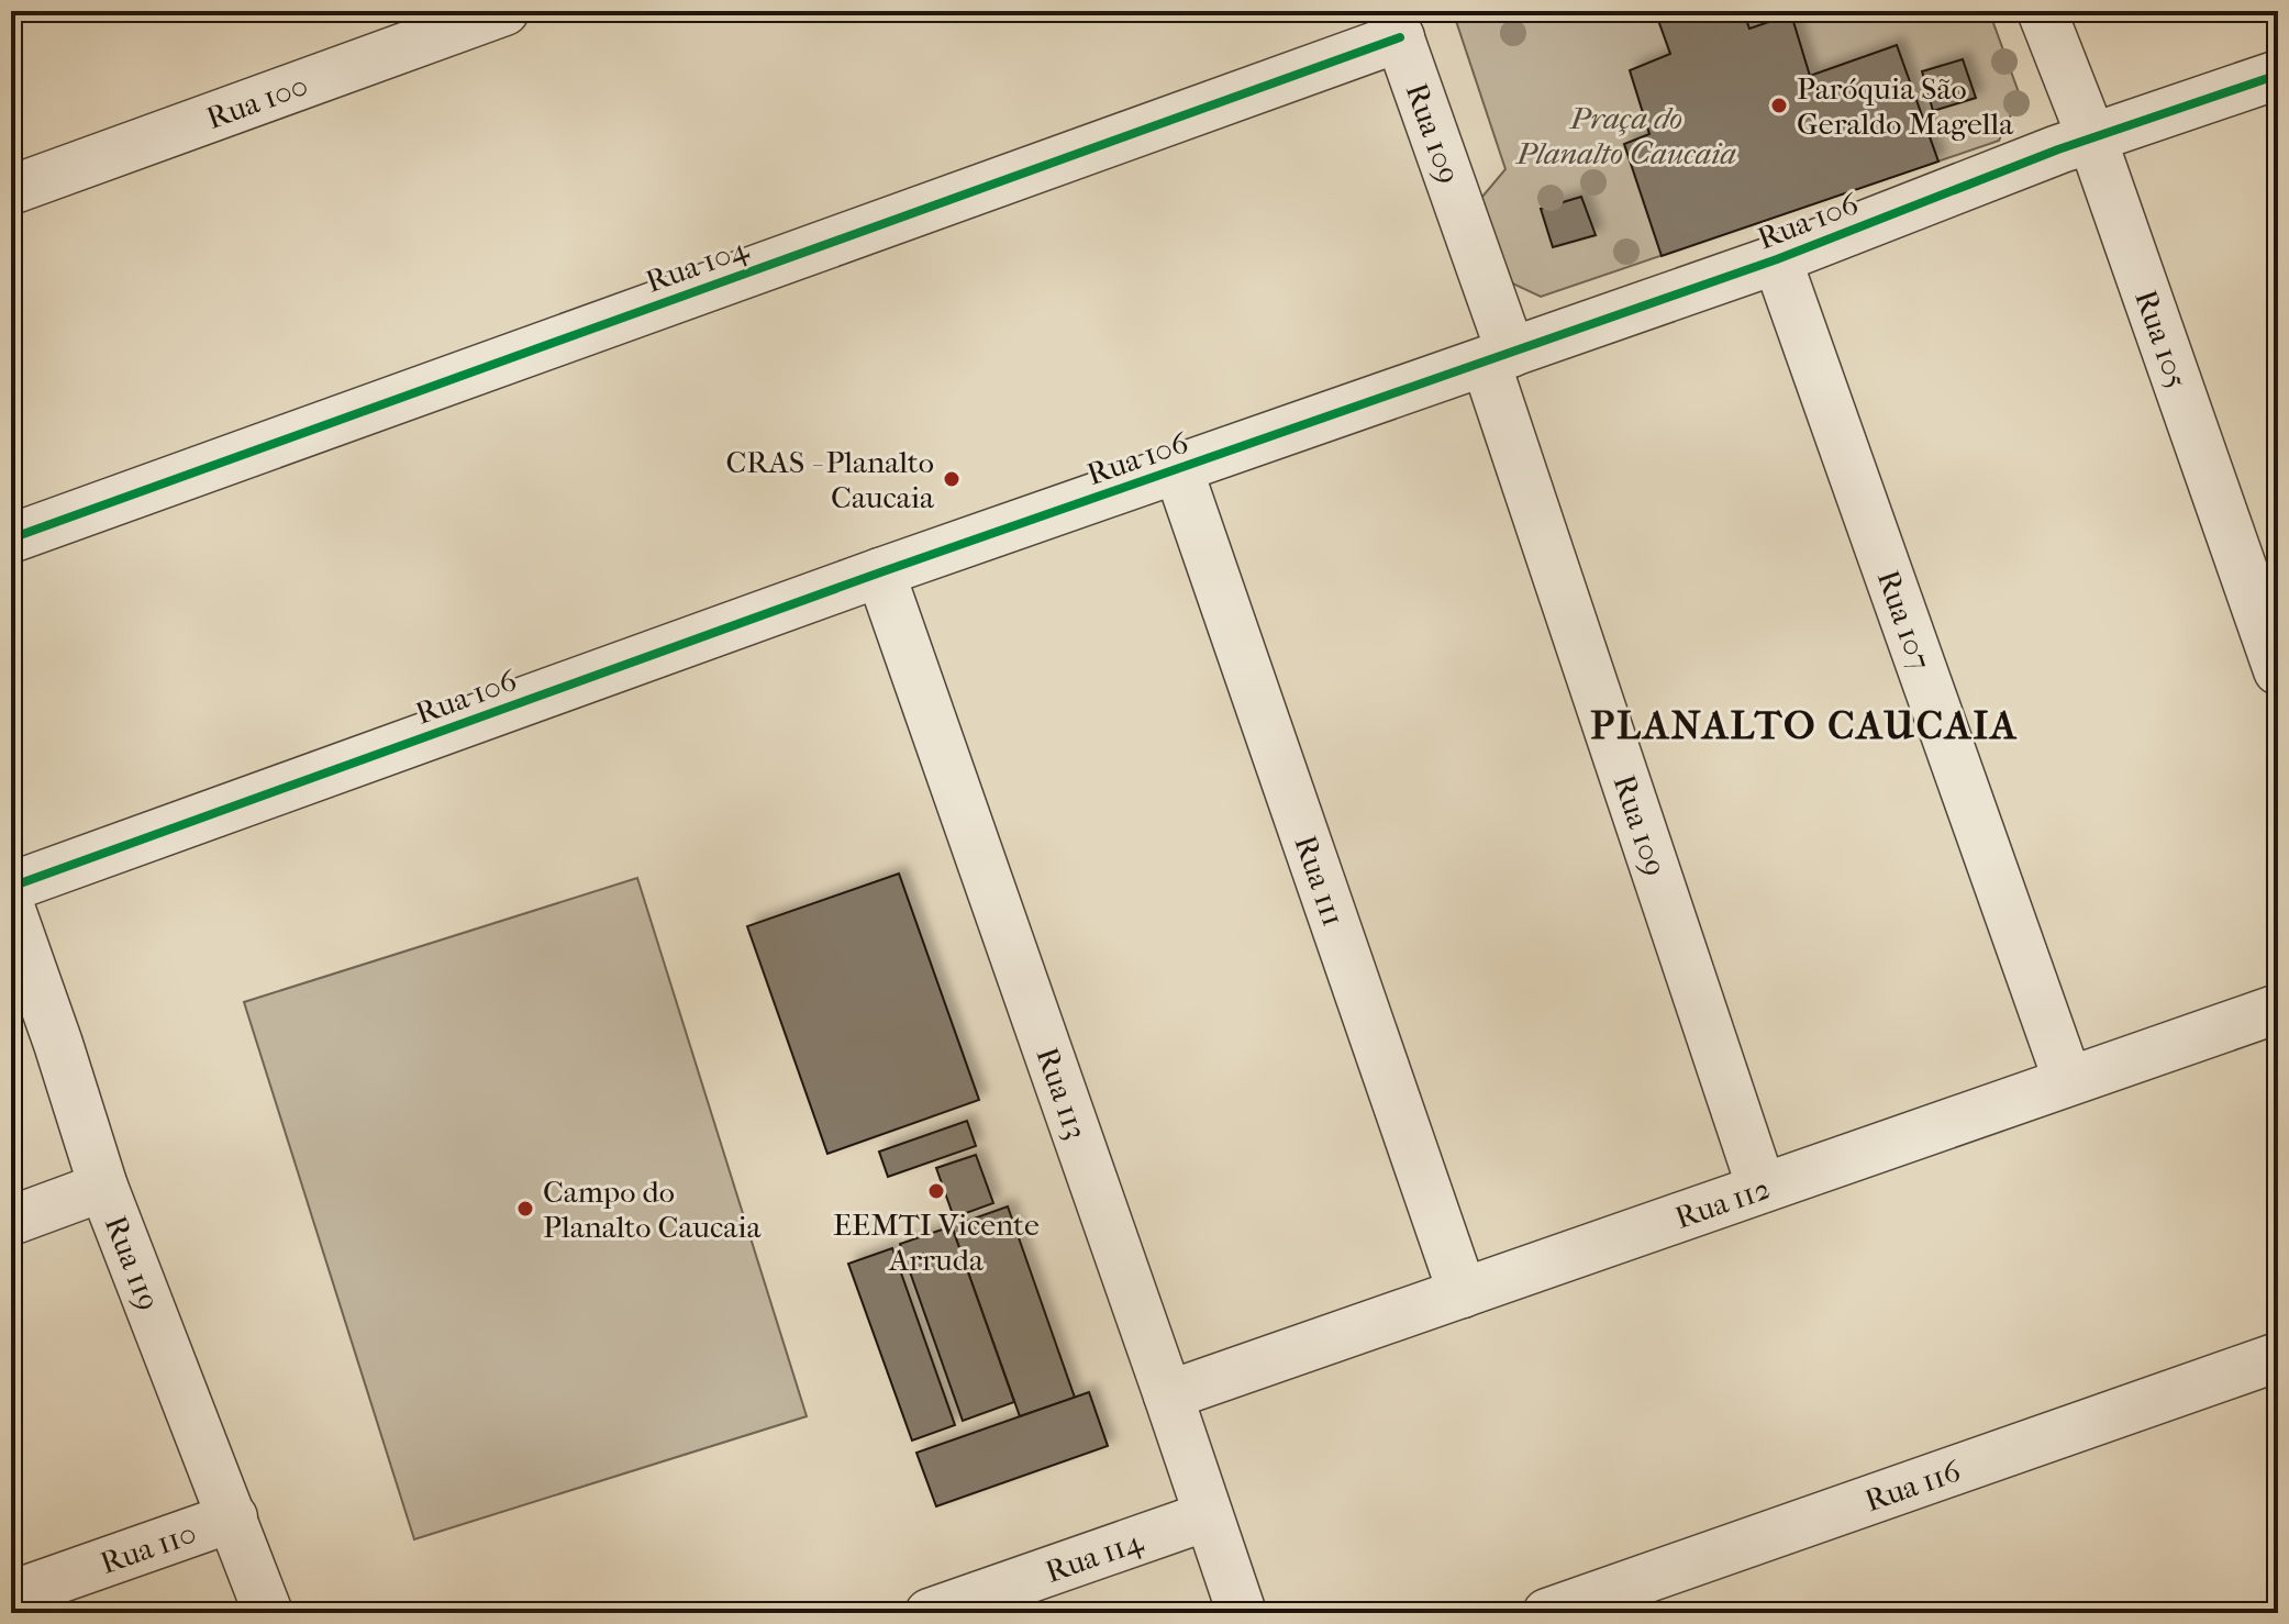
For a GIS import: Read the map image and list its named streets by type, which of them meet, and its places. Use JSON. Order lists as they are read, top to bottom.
{
  "streets": {
    "street": [
      "Rua 100",
      "Rua 109",
      "Rua 106",
      "Rua 104",
      "Rua 105",
      "Rua 107",
      "Rua 111",
      "Rua 113",
      "Rua 112",
      "Rua 119",
      "Rua 116",
      "Rua 110",
      "Rua 114"
    ]
  },
  "crossings": [
    ["Rua 109", "Rua 106"],
    ["Rua 109", "Rua 104"],
    ["Rua 109", "Rua 112"],
    ["Rua 106", "Rua 105"],
    ["Rua 106", "Rua 107"],
    ["Rua 106", "Rua 111"],
    ["Rua 106", "Rua 113"],
    ["Rua 107", "Rua 112"],
    ["Rua 111", "Rua 112"],
    ["Rua 113", "Rua 112"],
    ["Rua 113", "Rua 114"],
    ["Rua 119", "Rua 110"]
  ],
  "districts": ["PLANALTO CAUCAIA"],
  "parks": ["Praça do Planalto Caucaia"],
  "places": [
    "Paróquia São Geraldo Magella",
    "CRAS - Planalto Caucaia",
    "EEMTI Vicente Arruda",
    "Campo do Planalto Caucaia"
  ]
}
